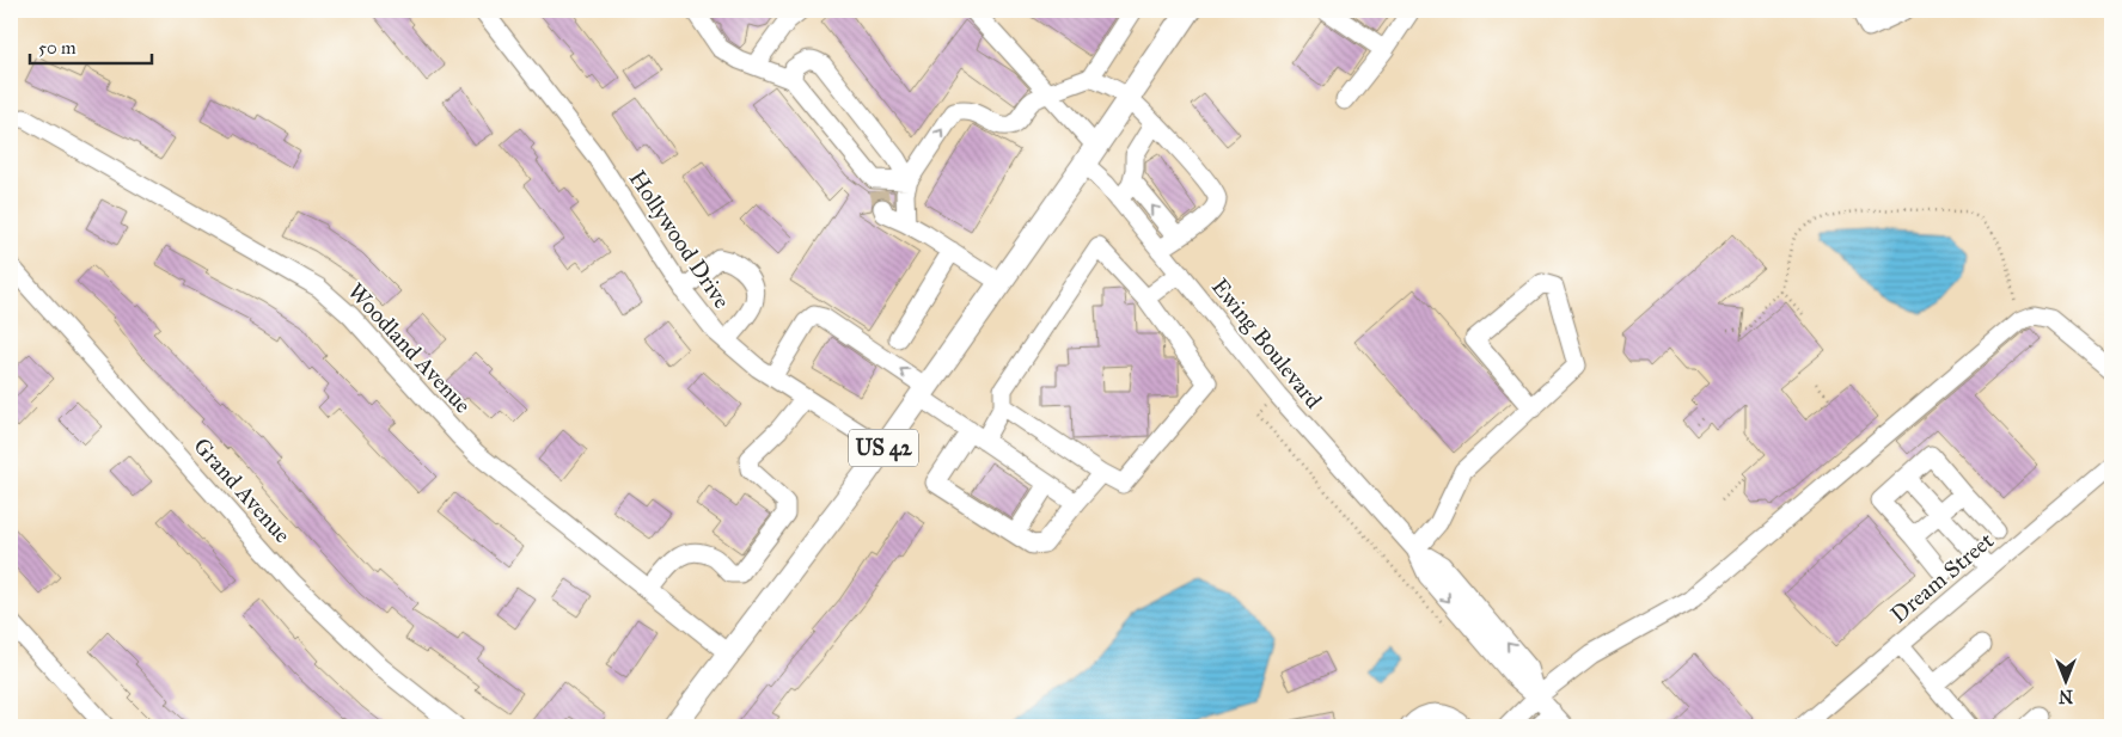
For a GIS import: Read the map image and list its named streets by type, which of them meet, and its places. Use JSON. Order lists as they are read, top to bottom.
{
  "streets": {
    "main road": ["US 42"],
    "street": [
      "Hollywood Drive",
      "Ewing Boulevard",
      "Woodland Avenue",
      "Grand Avenue",
      "Dream Street"
    ]
  },
  "crossings": [
    ["Hollywood Drive", "US 42"],
    ["Ewing Boulevard", "US 42"],
    ["Woodland Avenue", "US 42"]
  ],
  "scale_bar": "50 m",
  "north": "bottom"
}
